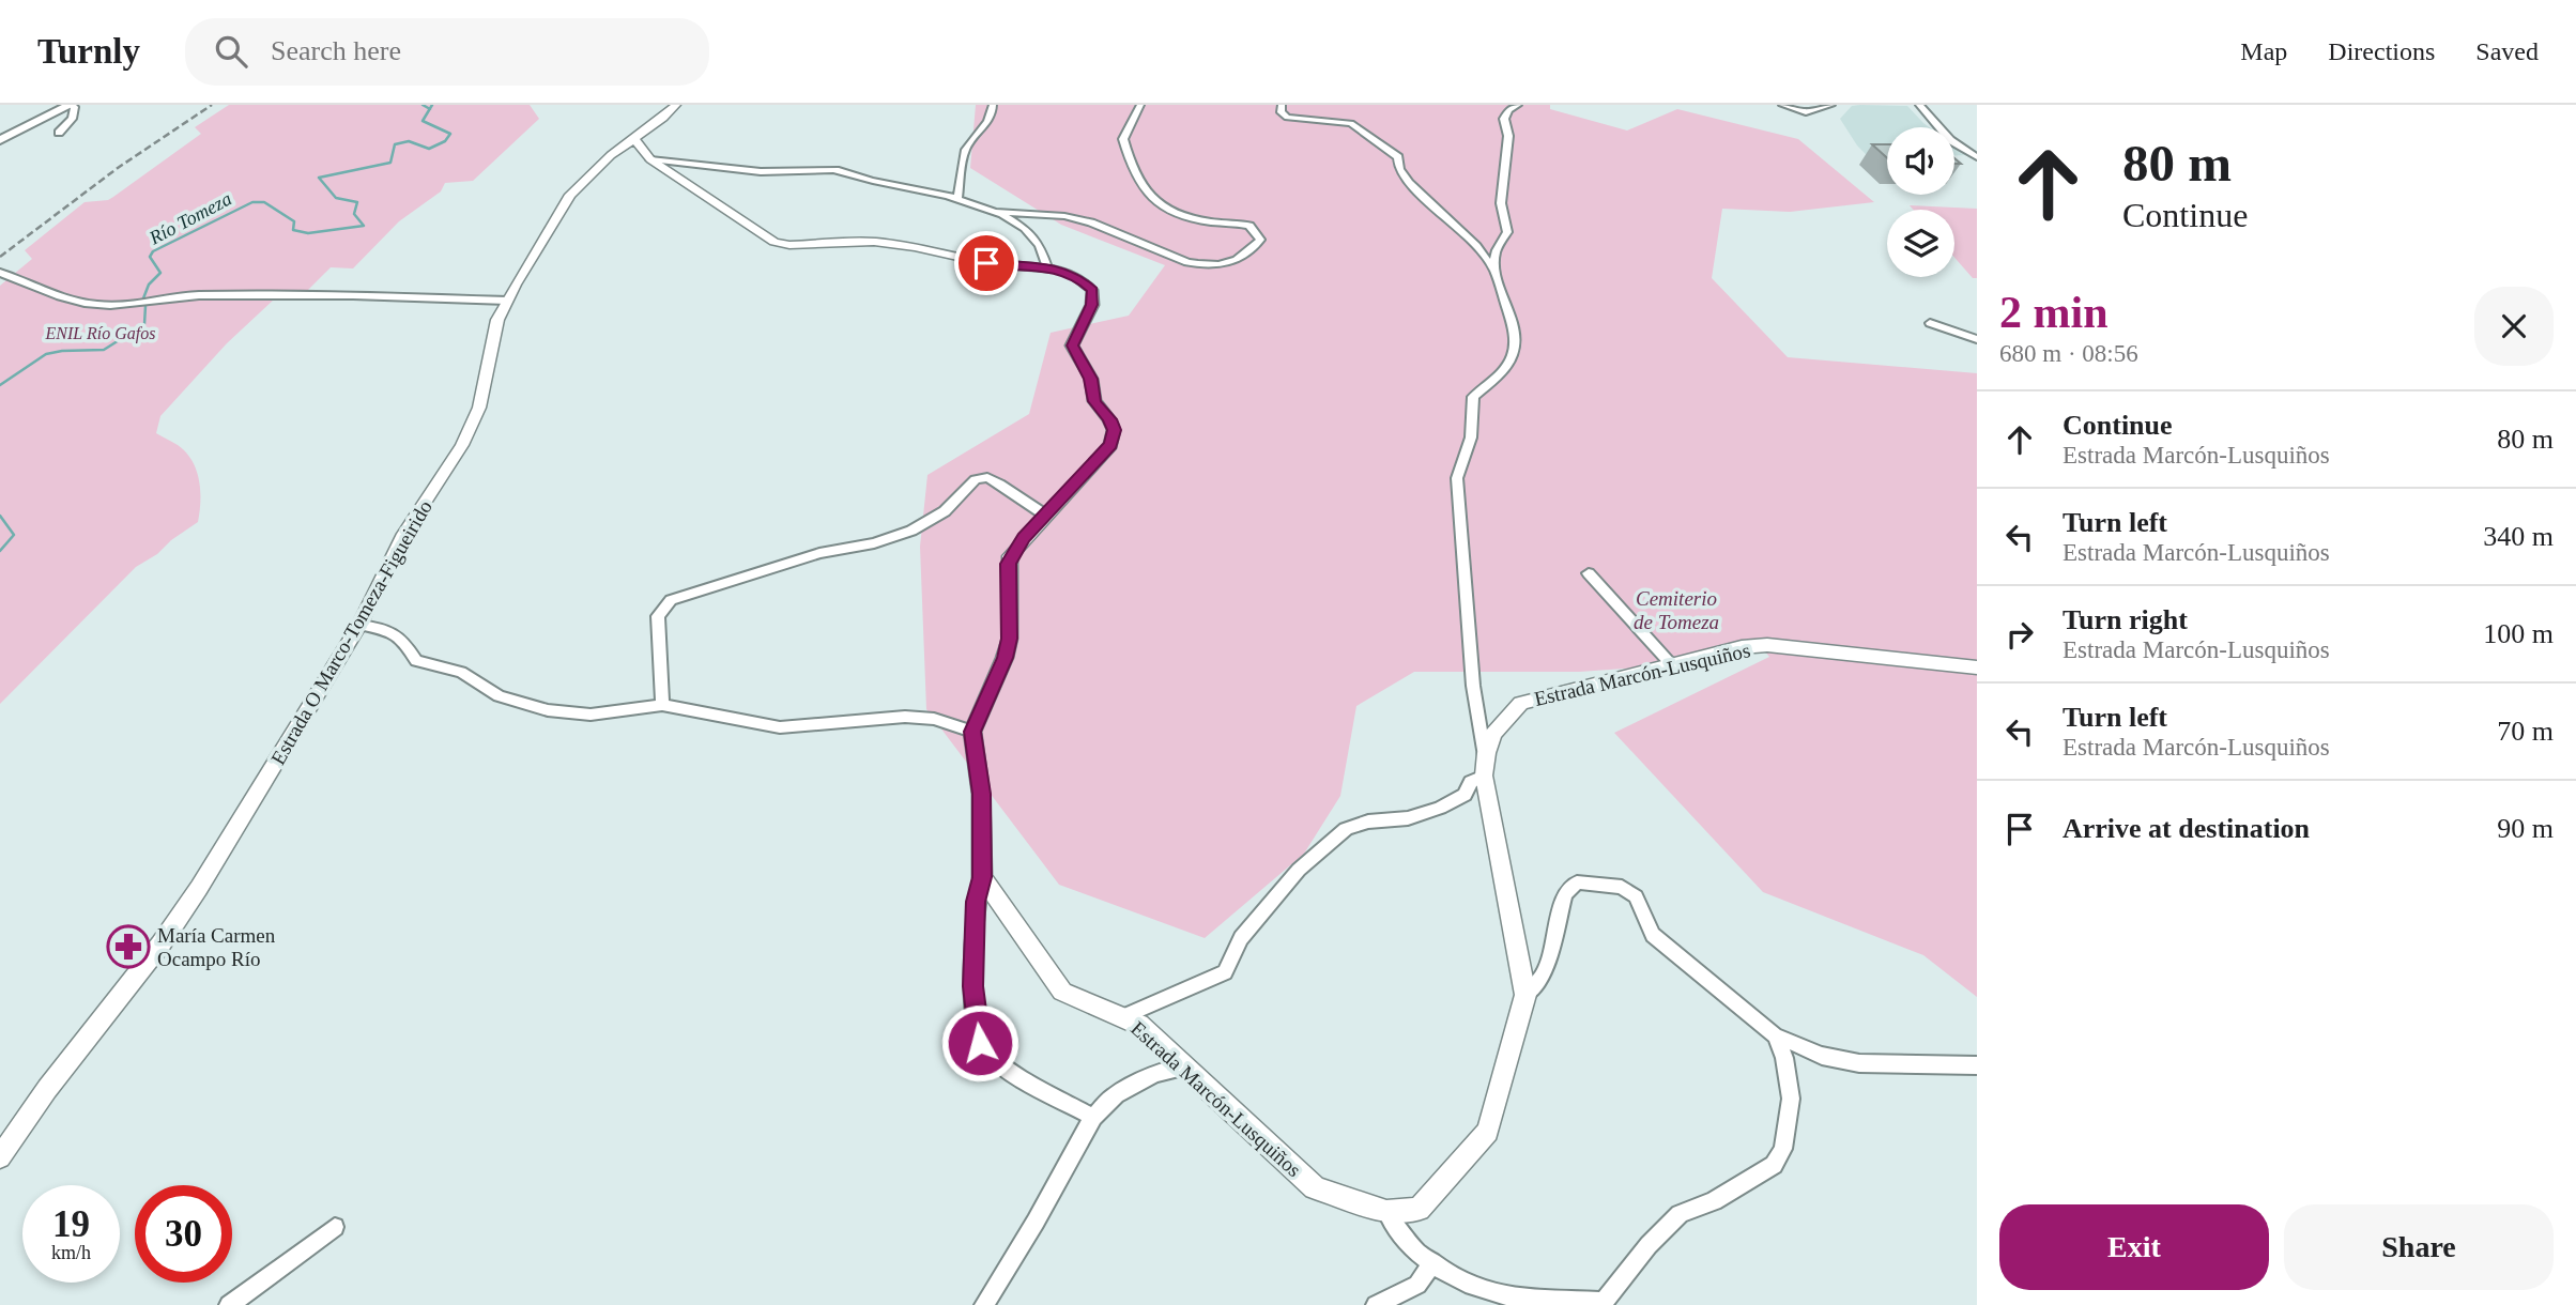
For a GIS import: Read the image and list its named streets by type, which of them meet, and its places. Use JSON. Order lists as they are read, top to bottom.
{
  "streets": {
    "street": ["Estrada O Marco-Tomeza-Figueirido", "Estrada Marcón-Lusquiños"]
  },
  "water": ["Río Tomeza"],
  "parks": ["ENIL Río Gafos", "Cemiterio de Tomeza"],
  "places": {
    "pharmacy": ["María Carmen Ocampo Río"]
  },
  "page": {
    "header": "Turnly",
    "search": "Search here",
    "nav": ["Map", "Directions", "Saved"],
    "turn": ["80 m", "Continue"],
    "heading": ["2 min", "680 m · 08:56"],
    "list": [
      {
        "name": "Continue",
        "note": "Estrada Marcón-Lusquiños",
        "value": "80 m"
      },
      {
        "name": "Turn left",
        "note": "Estrada Marcón-Lusquiños",
        "value": "340 m"
      },
      {
        "name": "Turn right",
        "note": "Estrada Marcón-Lusquiños",
        "value": "100 m"
      },
      {
        "name": "Turn left",
        "note": "Estrada Marcón-Lusquiños",
        "value": "70 m"
      },
      {
        "name": "Arrive at destination",
        "value": "90 m"
      }
    ],
    "speed": "19 km/h",
    "limit": "30",
    "buttons": ["Exit", "Share"]
  }
}
